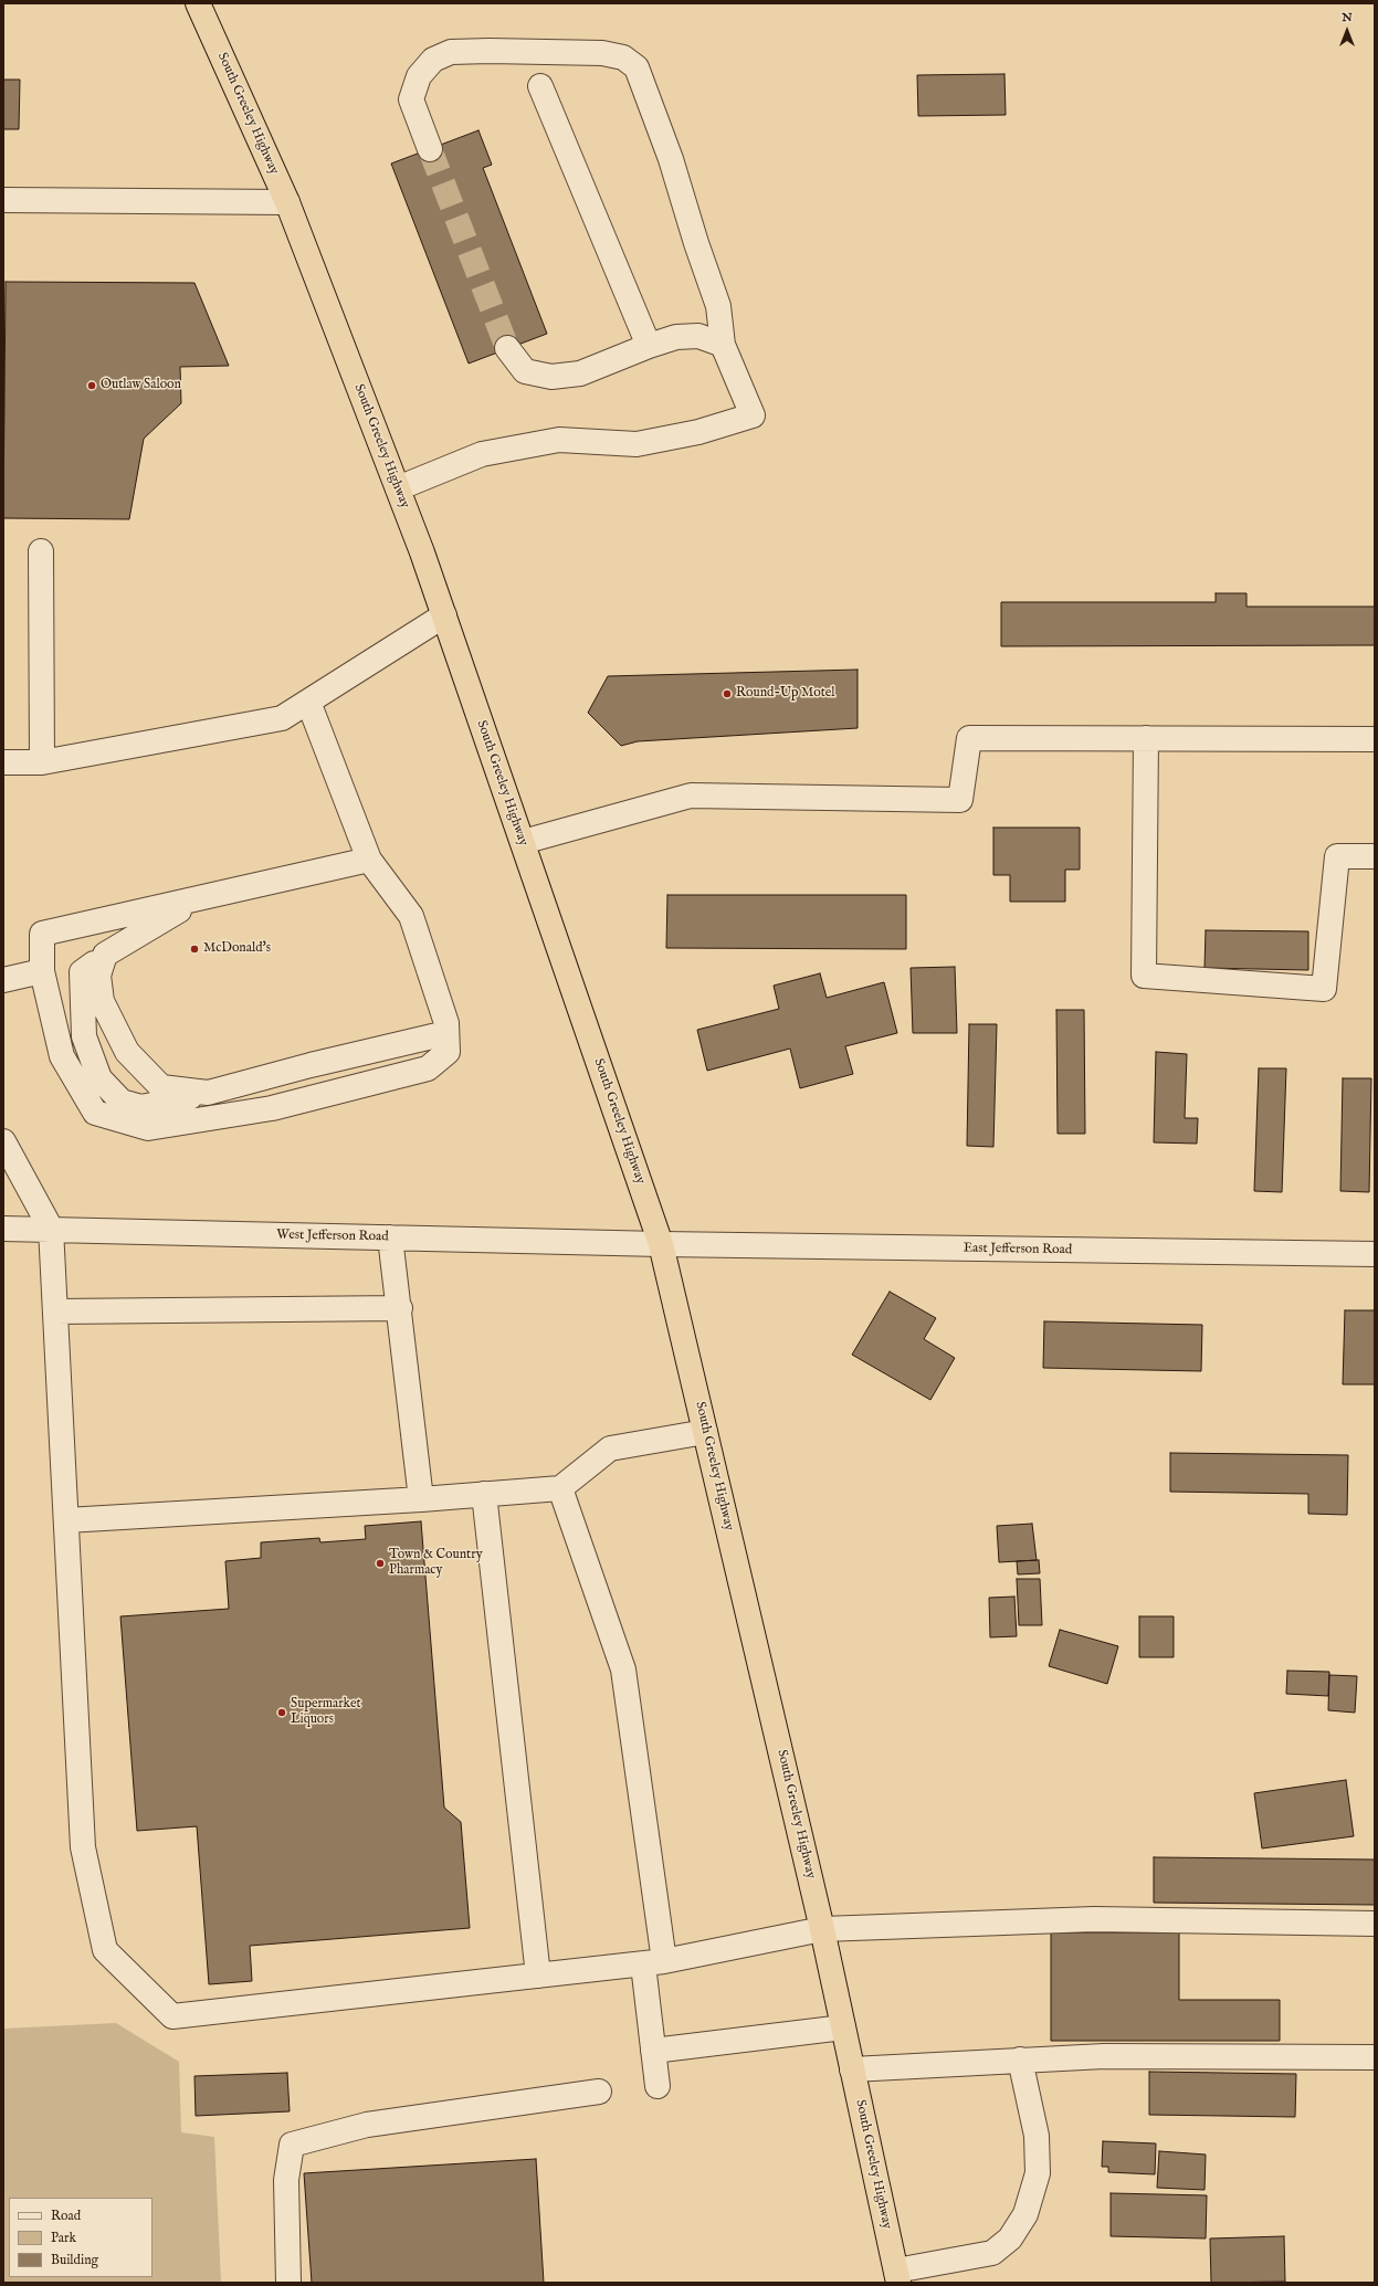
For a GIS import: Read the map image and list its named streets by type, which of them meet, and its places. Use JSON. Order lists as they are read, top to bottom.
{
  "streets": {
    "highway": ["South Greeley Highway"],
    "street": ["West Jefferson Road", "East Jefferson Road"]
  },
  "crossings": [
    ["South Greeley Highway", "West Jefferson Road"],
    ["South Greeley Highway", "East Jefferson Road"],
    ["West Jefferson Road", "East Jefferson Road"]
  ],
  "places": [
    "Outlaw Saloon",
    "Round-Up Motel",
    "McDonald's",
    "Town & Country Pharmacy",
    "Supermarket Liquors"
  ],
  "legend": ["Road", "Park", "Building"],
  "north": "top"
}
